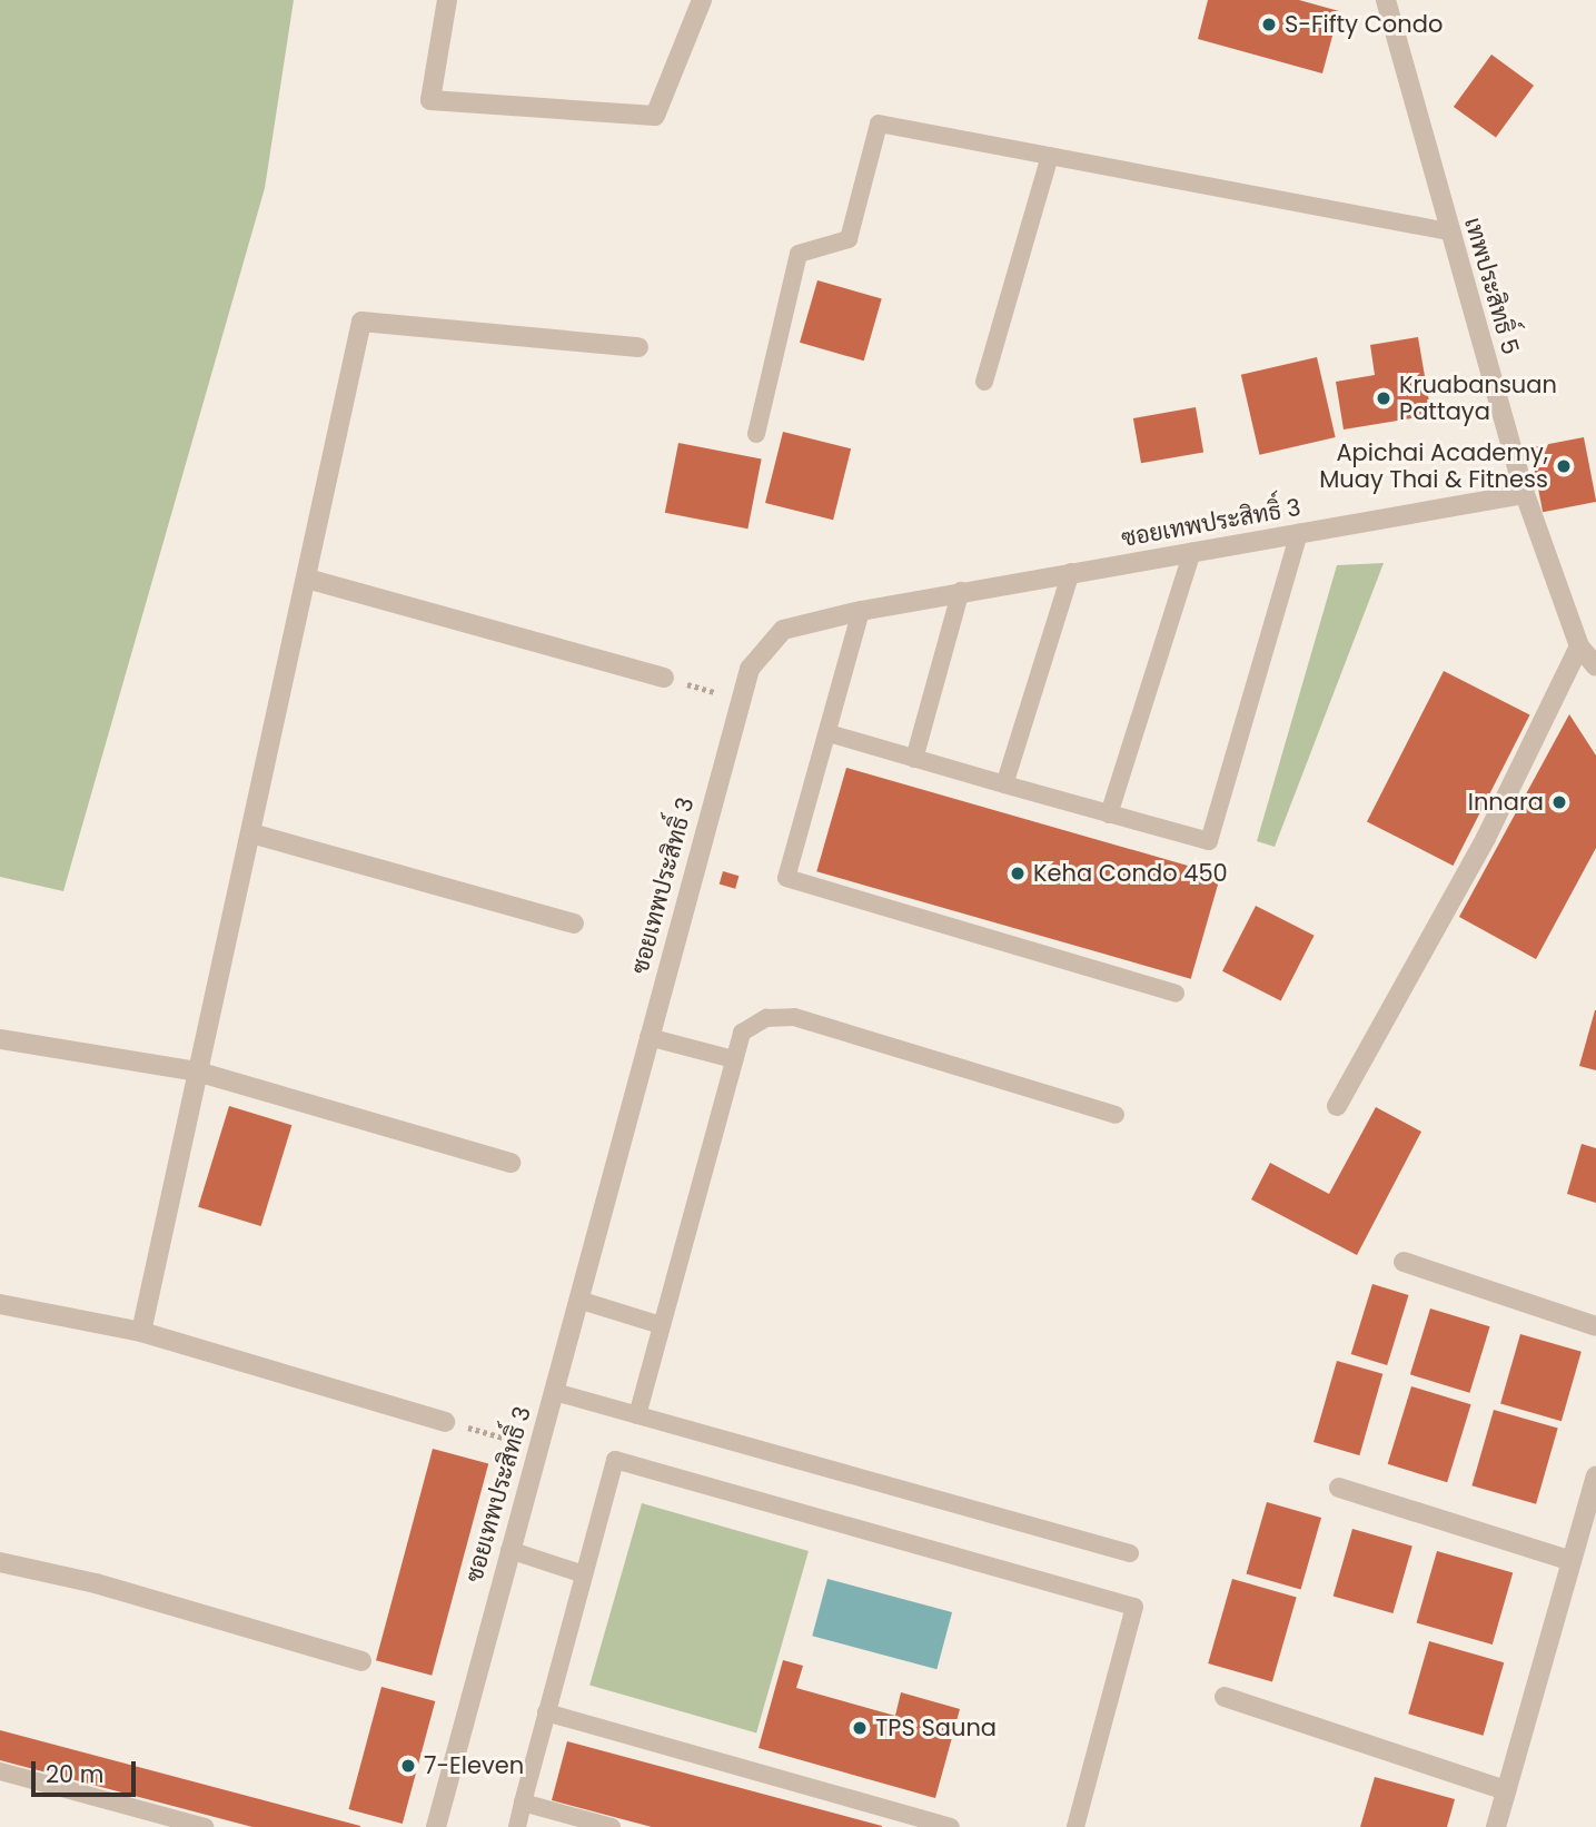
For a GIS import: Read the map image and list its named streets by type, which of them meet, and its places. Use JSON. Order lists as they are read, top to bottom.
{
  "streets": {
    "street": ["เทพประสิทธิ์ 5", "ซอยเทพประสิทธิ์ 3"]
  },
  "crossings": [
    ["เทพประสิทธิ์ 5", "ซอยเทพประสิทธิ์ 3"]
  ],
  "places": [
    "S-Fifty Condo",
    "Kruabansuan Pattaya",
    "Apichai Academy, Muay Thai & Fitness",
    "Innara",
    "Keha Condo 450",
    "TPS Sauna",
    "7-Eleven"
  ],
  "scale_bar": "20 m"
}
